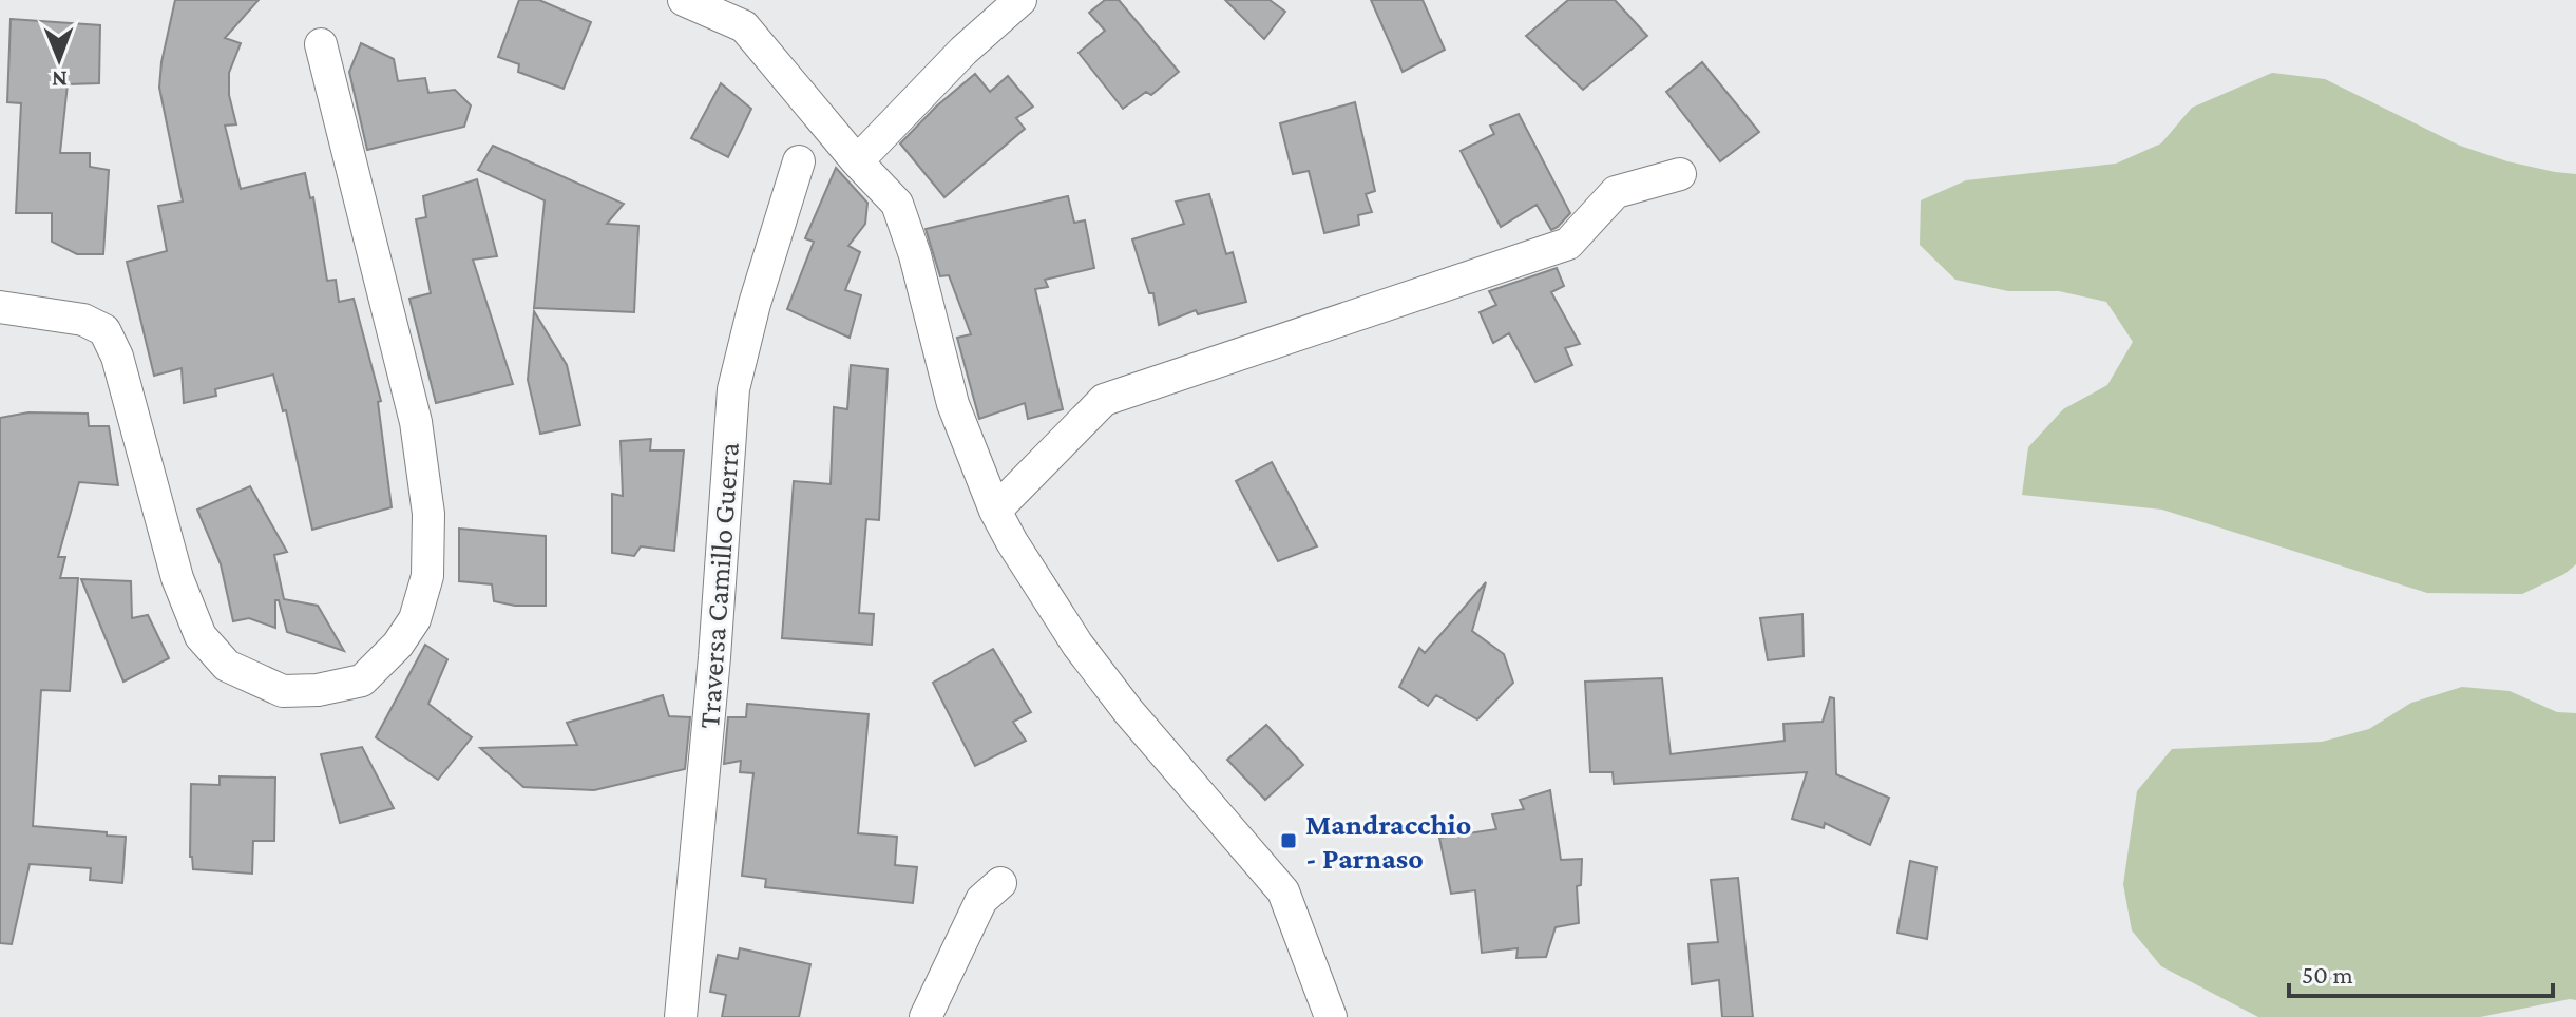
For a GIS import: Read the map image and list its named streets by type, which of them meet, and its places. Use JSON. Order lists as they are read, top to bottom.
{
  "streets": {
    "street": ["Traversa Camillo Guerra"]
  },
  "places": {
    "transit": ["Mandracchio - Parnaso"]
  },
  "scale_bar": "50 m",
  "north": "bottom"
}
